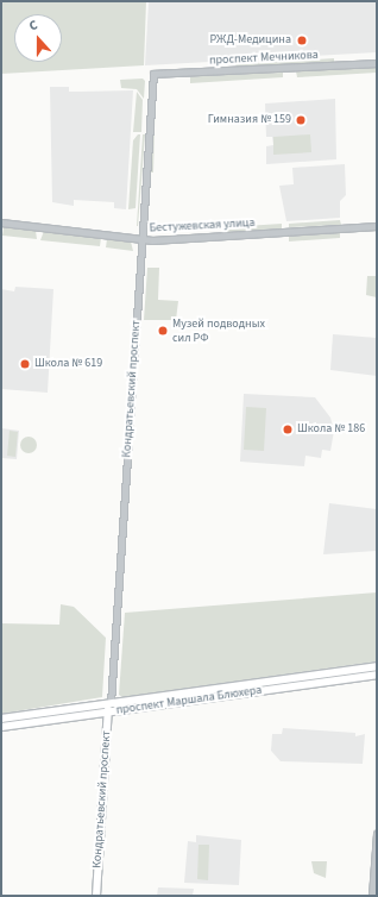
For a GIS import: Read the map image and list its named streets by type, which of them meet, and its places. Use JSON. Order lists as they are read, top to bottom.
{
  "streets": {
    "main road": ["Кондратьевский проспект", "проспект Маршала Блюхера"],
    "street": ["проспект Мечникова", "Бестужевская улица"]
  },
  "crossings": [
    ["проспект Мечникова", "Кондратьевский проспект"],
    ["Бестужевская улица", "Кондратьевский проспект"],
    ["Кондратьевский проспект", "проспект Маршала Блюхера"]
  ],
  "places": [
    "РЖД-Медицина",
    "Гимназия № 159",
    "Музей подводных сил РФ",
    "Школа № 619",
    "Школа № 186"
  ],
  "north": "top"
}
